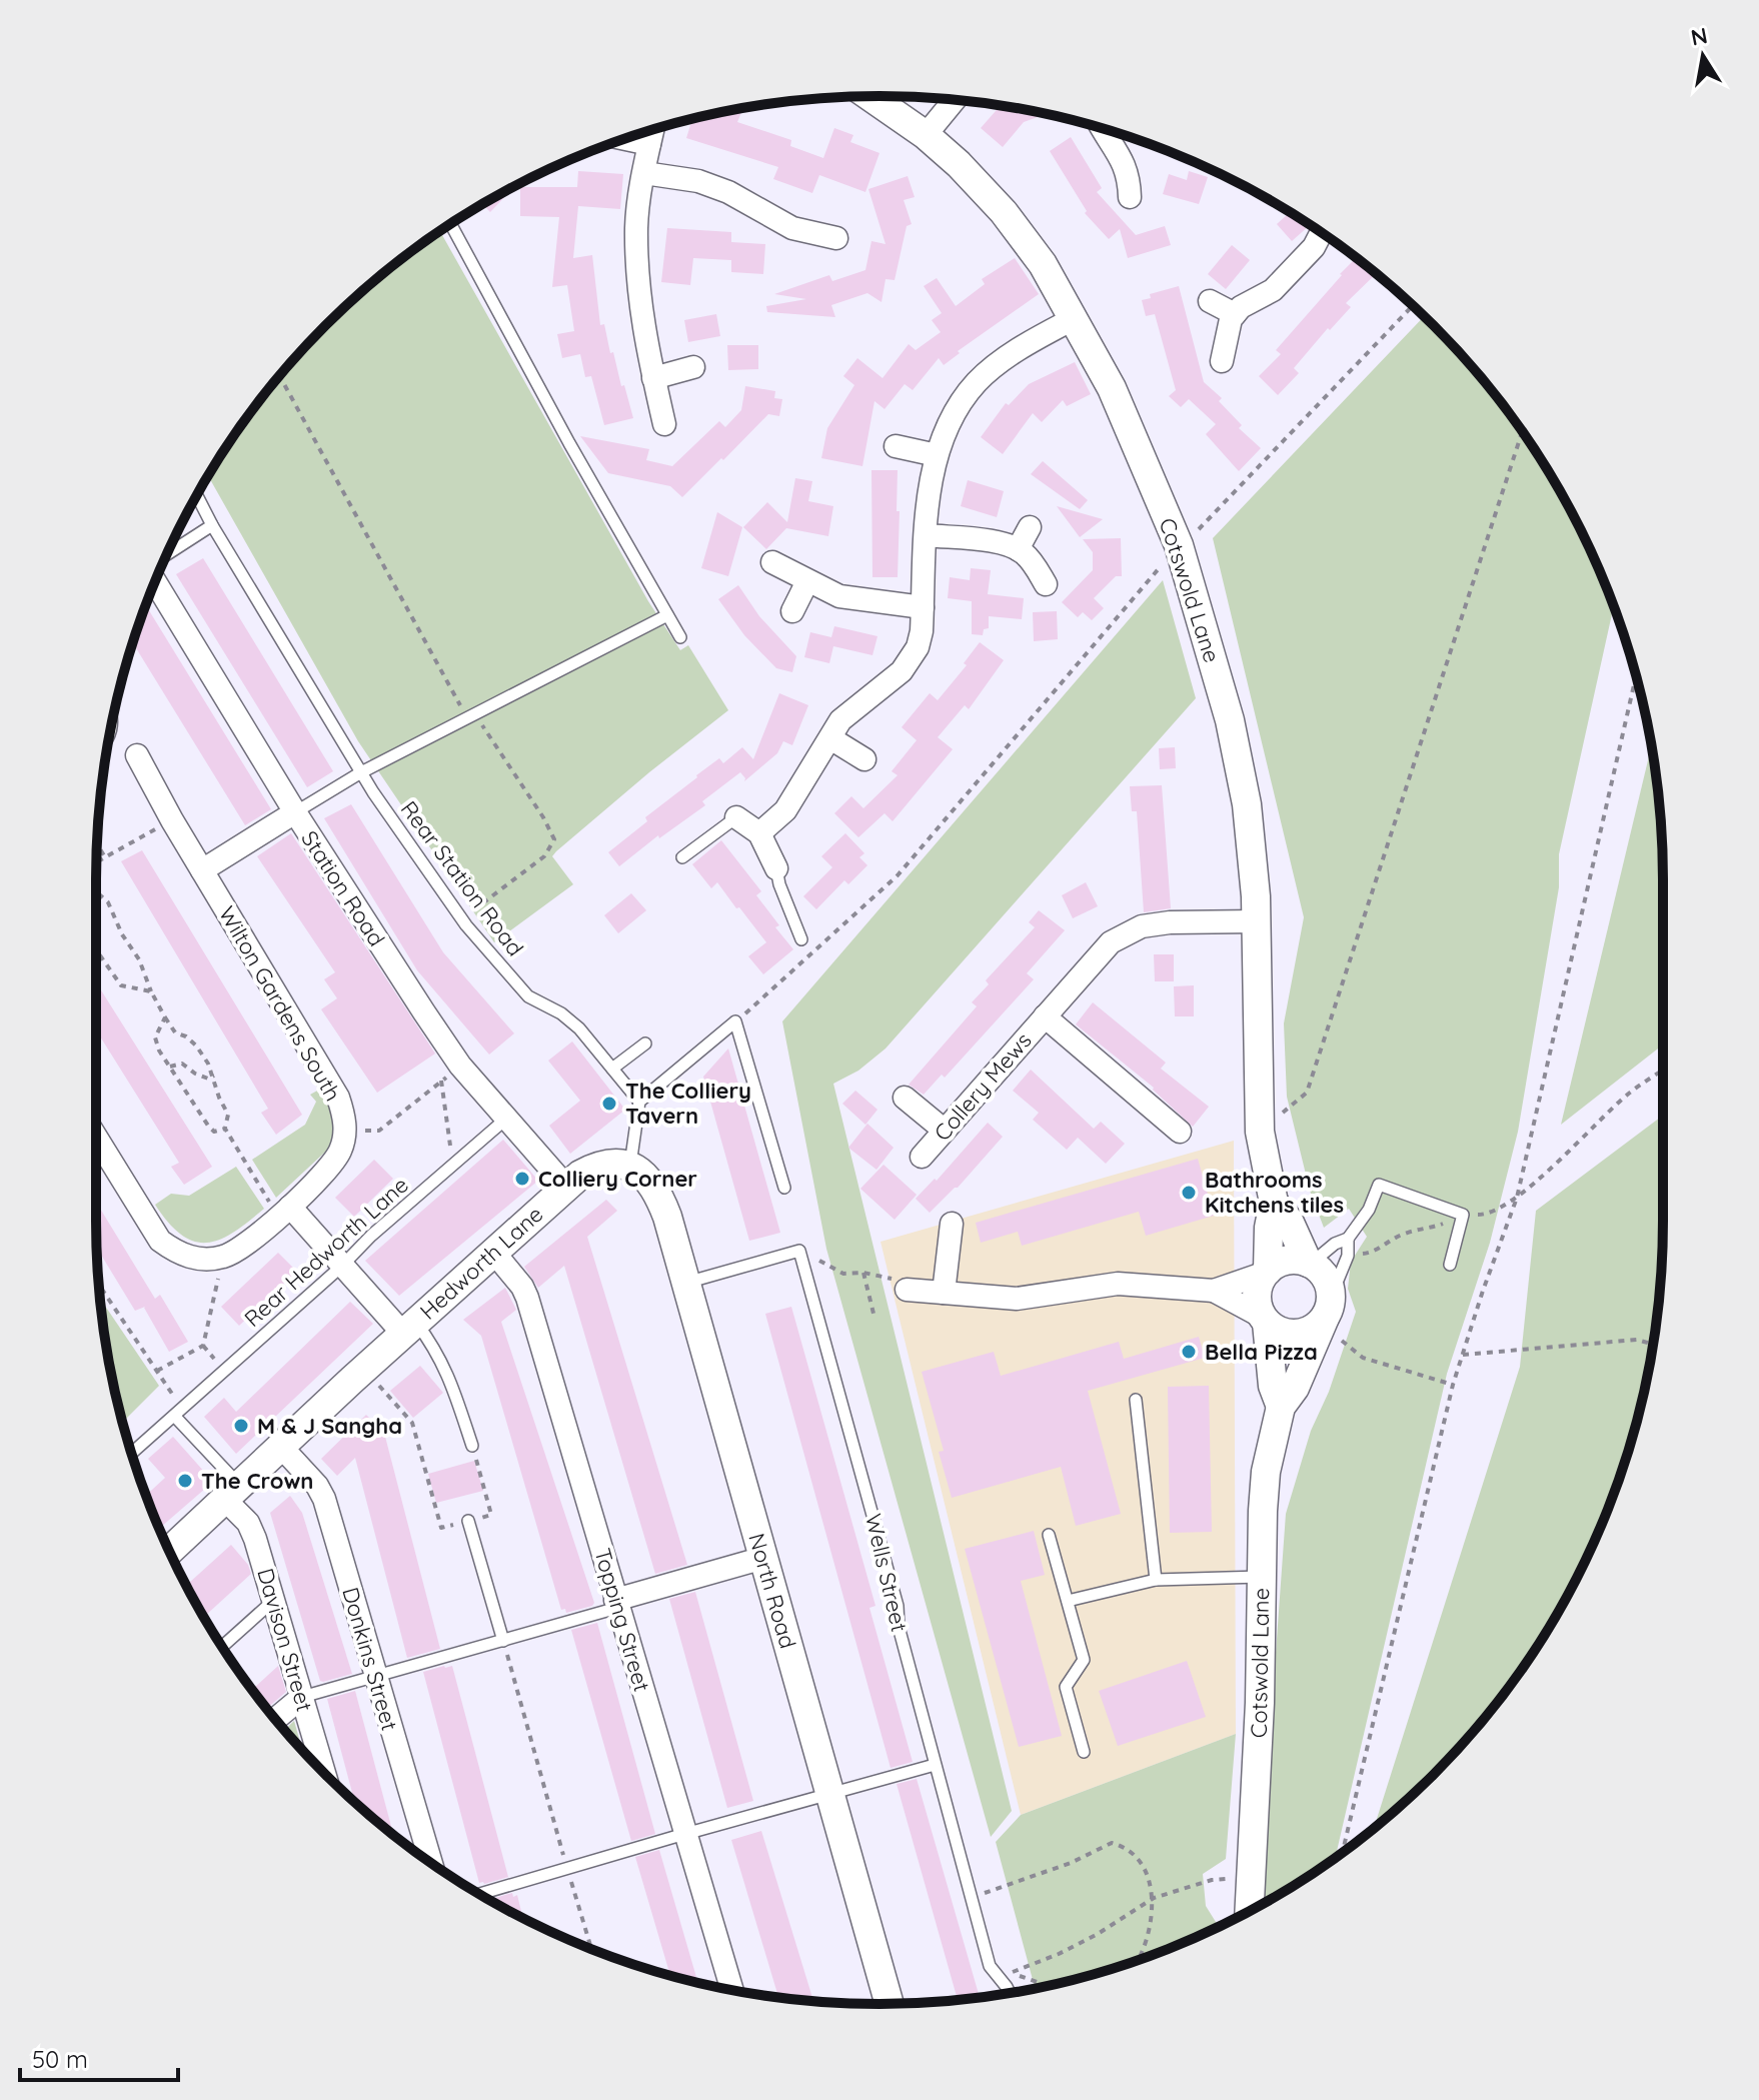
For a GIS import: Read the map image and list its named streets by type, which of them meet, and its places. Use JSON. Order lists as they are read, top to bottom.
{
  "streets": {
    "street": [
      "Cotswold Lane",
      "Station Road",
      "Wilton Gardens South",
      "Collery Mews",
      "Hedworth Lane",
      "North Road",
      "Topping Street",
      "Davison Street",
      "Donkins Street"
    ],
    "lane": ["Rear Station Road", "Rear Hedworth Lane", "Wells Street"]
  },
  "crossings": [
    ["Cotswold Lane", "Collery Mews"],
    ["Station Road", "Rear Hedworth Lane"],
    ["Station Road", "Hedworth Lane"],
    ["Wilton Gardens South", "Hedworth Lane"],
    ["Rear Hedworth Lane", "Hedworth Lane"],
    ["Hedworth Lane", "North Road"],
    ["Hedworth Lane", "Topping Street"],
    ["Hedworth Lane", "Davison Street"],
    ["Hedworth Lane", "Donkins Street"]
  ],
  "places": [
    "The Colliery Tavern",
    "Colliery Corner",
    "Bathrooms Kitchens tiles",
    "Bella Pizza",
    "M & J Sangha",
    "The Crown"
  ],
  "scale_bar": "50 m",
  "north": "top"
}
